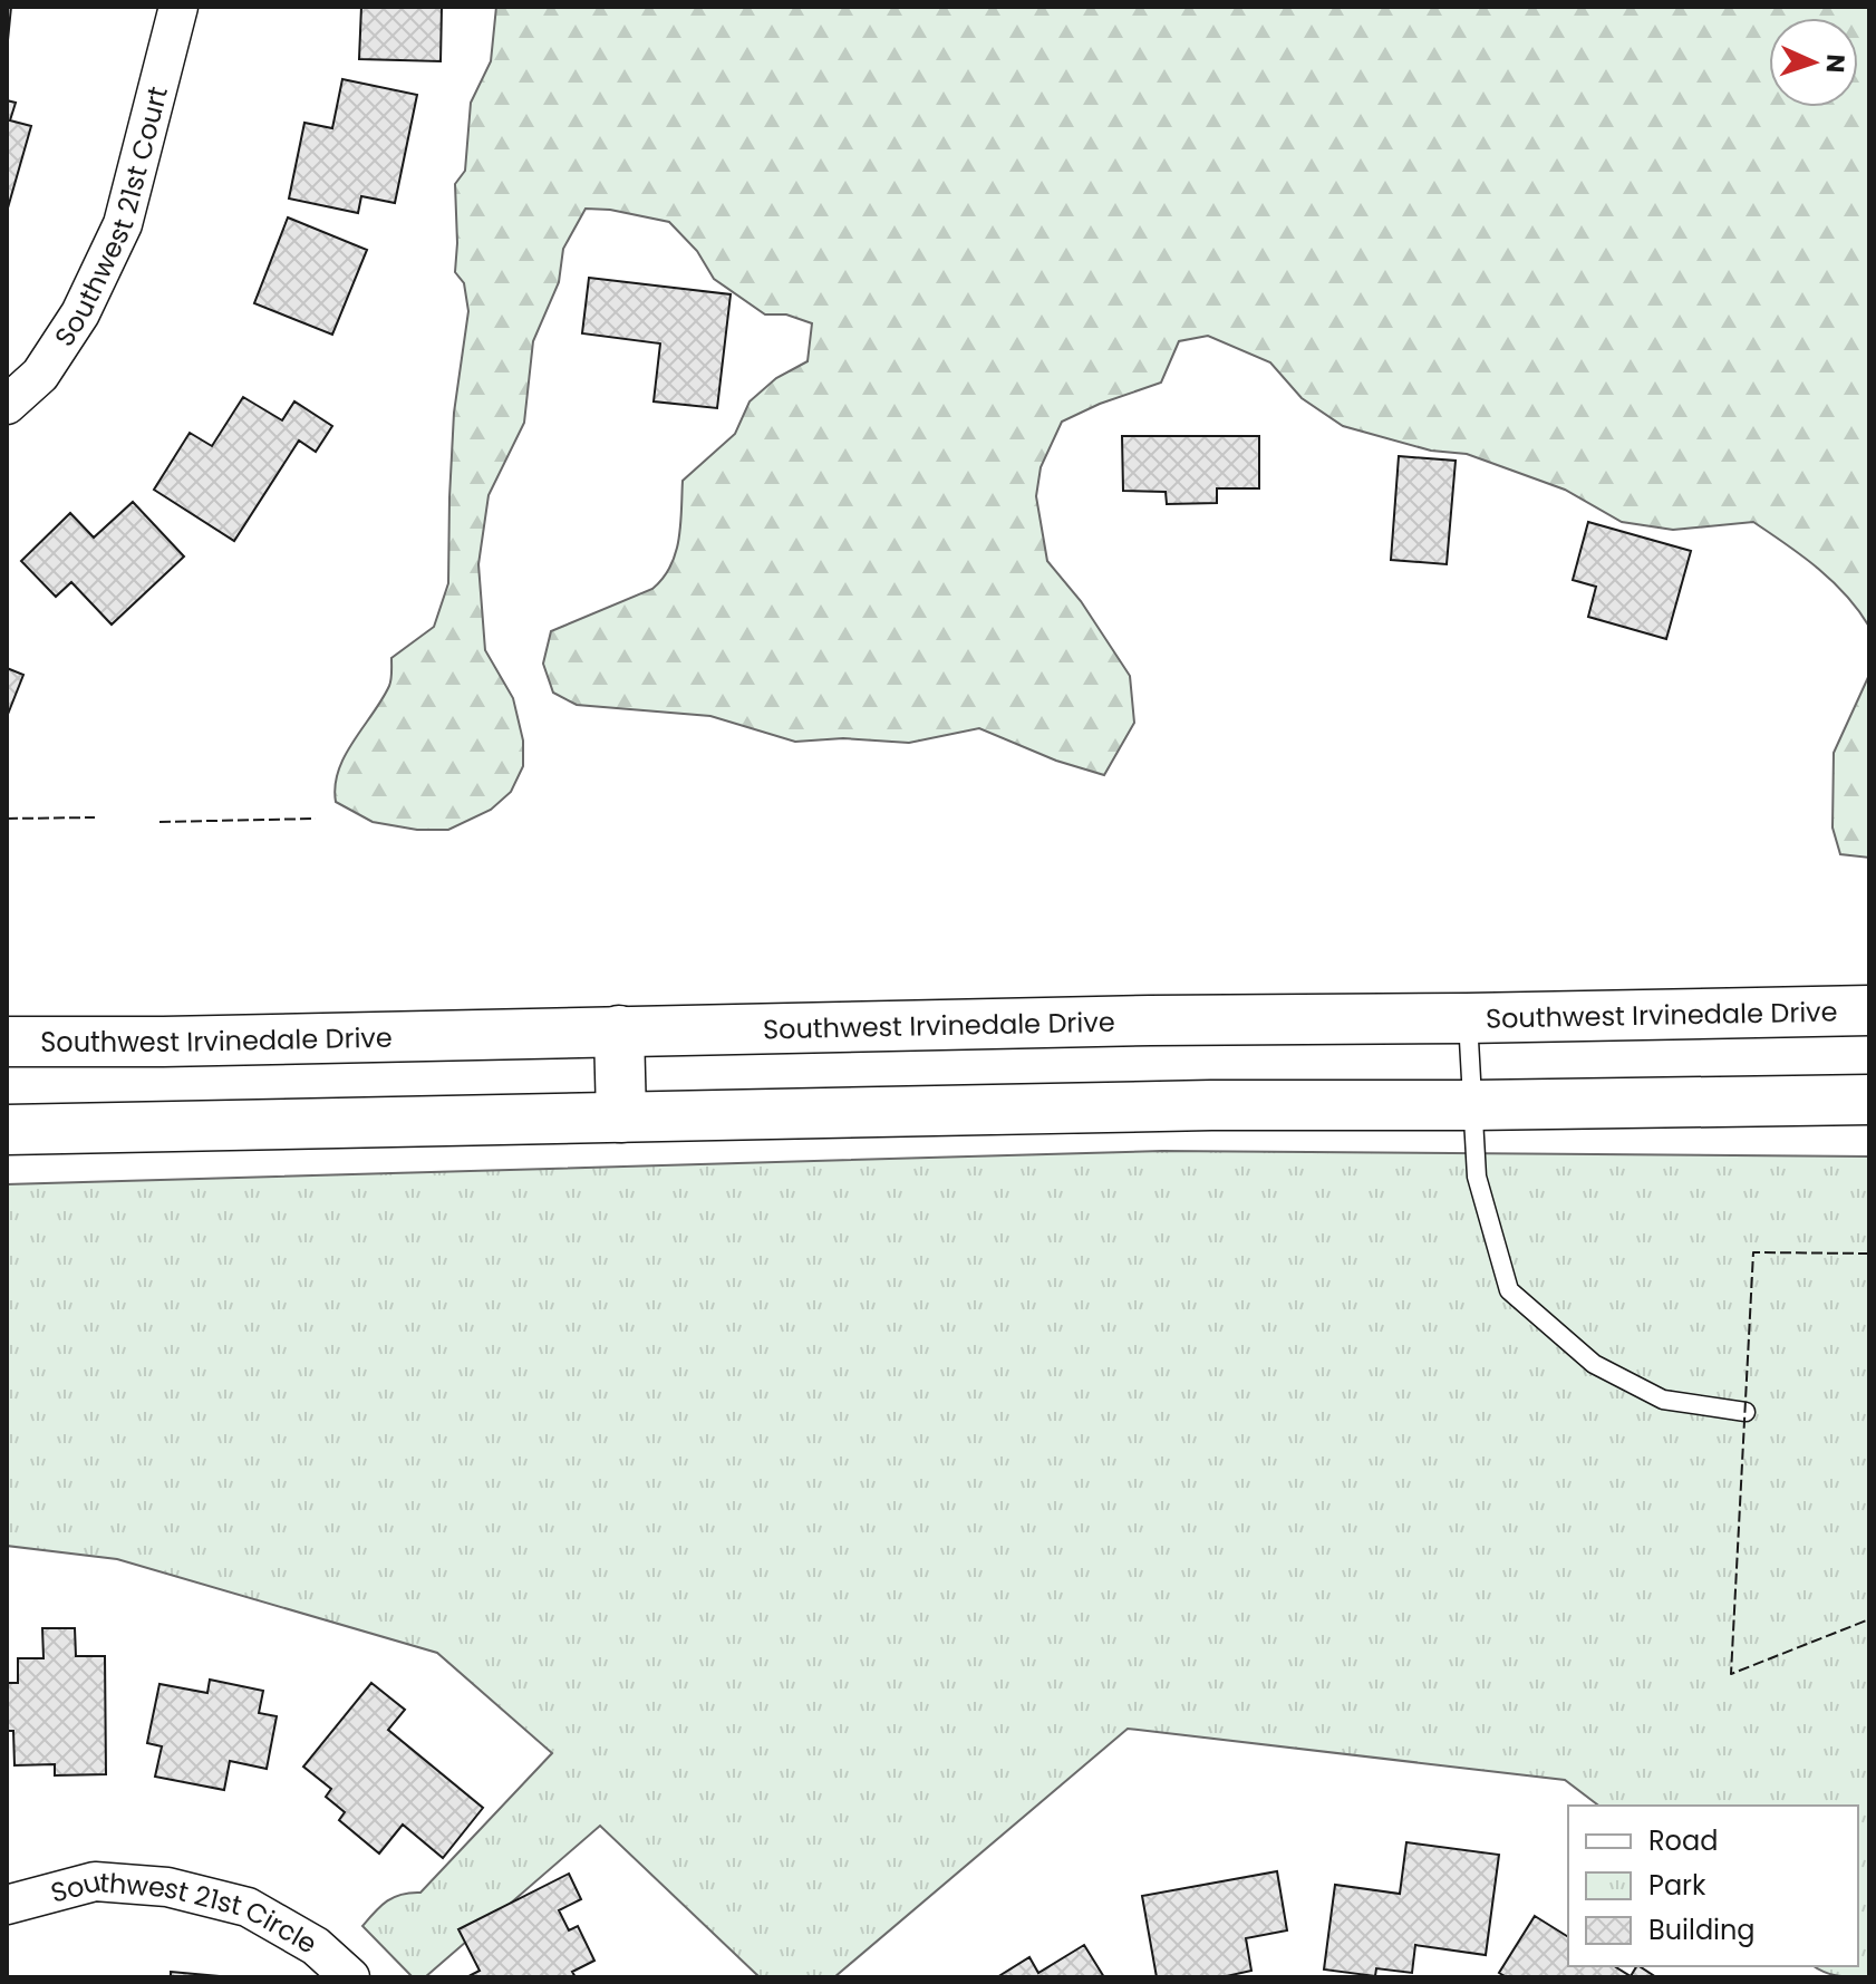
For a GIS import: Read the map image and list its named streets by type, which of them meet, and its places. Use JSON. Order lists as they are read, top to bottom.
{
  "streets": {
    "main road": ["Southwest Irvinedale Drive"],
    "street": ["Southwest 21st Court", "Southwest 21st Circle"]
  },
  "legend": ["Road", "Park", "Building"],
  "north": "right"
}
